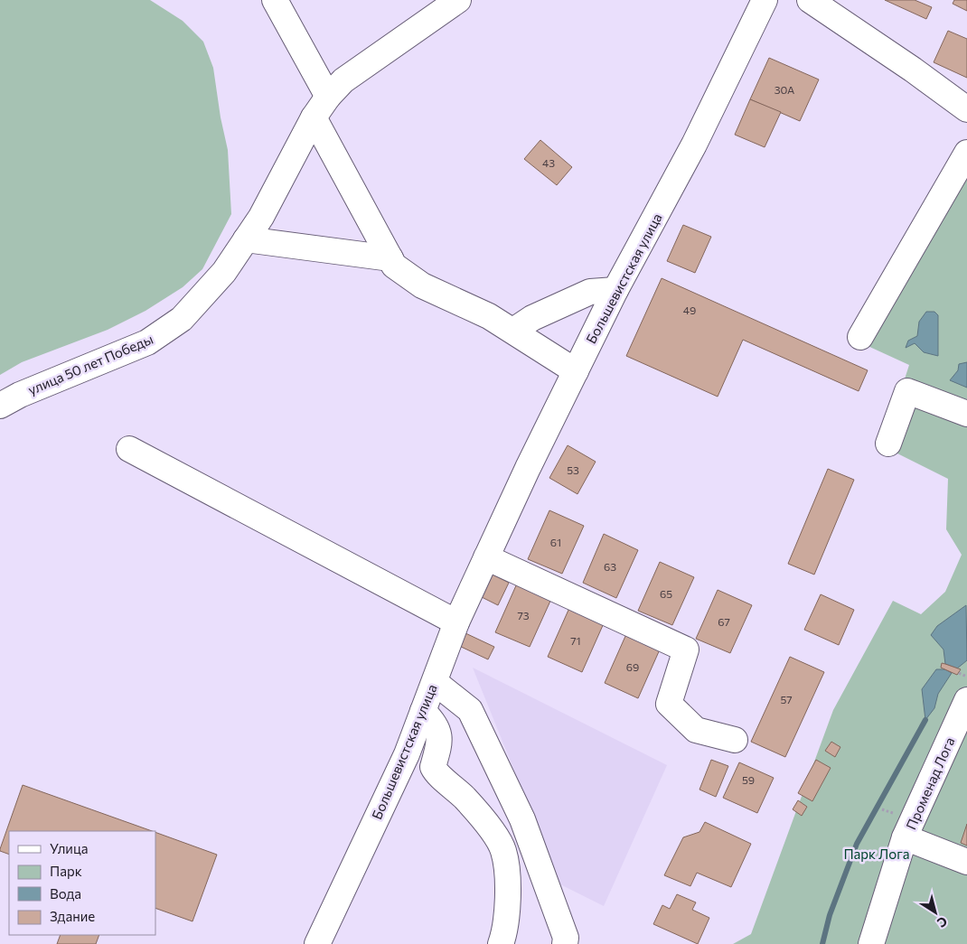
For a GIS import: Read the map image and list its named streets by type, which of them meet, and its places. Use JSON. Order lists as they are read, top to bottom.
{
  "streets": {
    "street": ["Большевистская улица", "улица 50 лет Победы", "Променад Лога"]
  },
  "parks": ["Парк Лога"],
  "house_numbers": [
    "30А",
    "43",
    "49",
    "53",
    "61",
    "63",
    "65",
    "73",
    "67",
    "71",
    "69",
    "57",
    "59"
  ],
  "legend": [
    "Улица",
    "Парк",
    "Вода",
    "Здание"
  ],
  "north": "bottom right"
}
